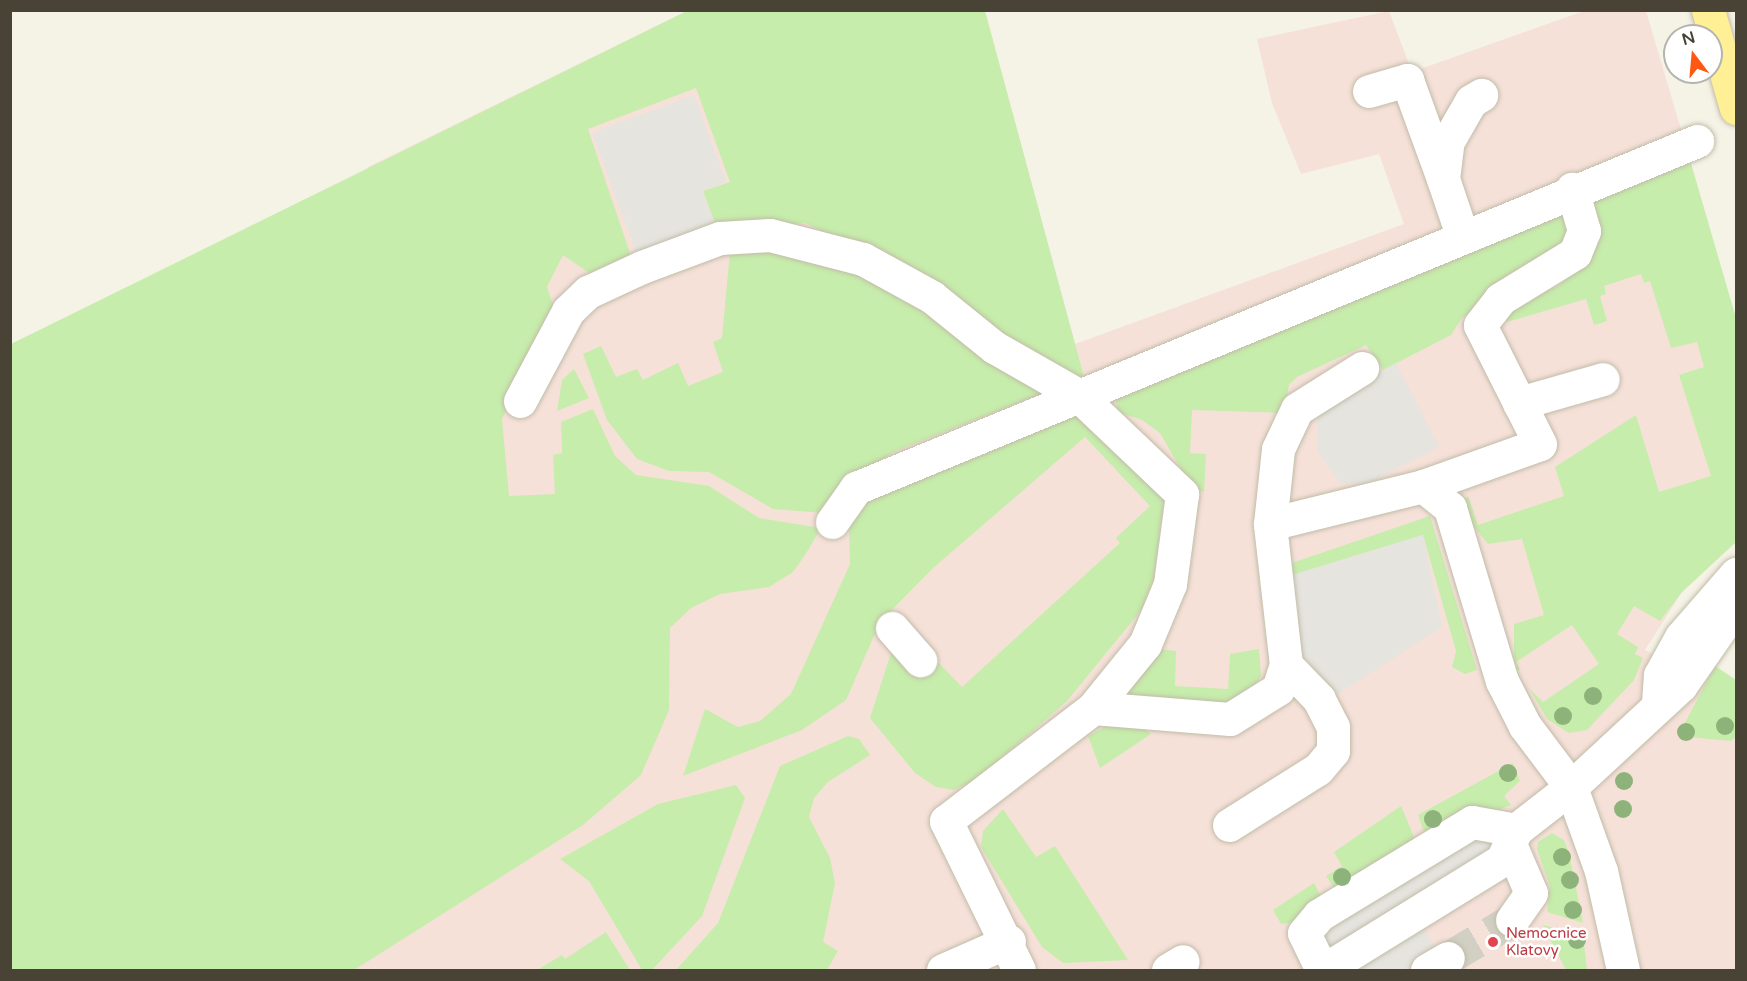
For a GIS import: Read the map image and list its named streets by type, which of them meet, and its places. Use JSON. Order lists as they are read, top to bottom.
{
  "places": ["Nemocnice Klatovy"],
  "north": "top"
}
